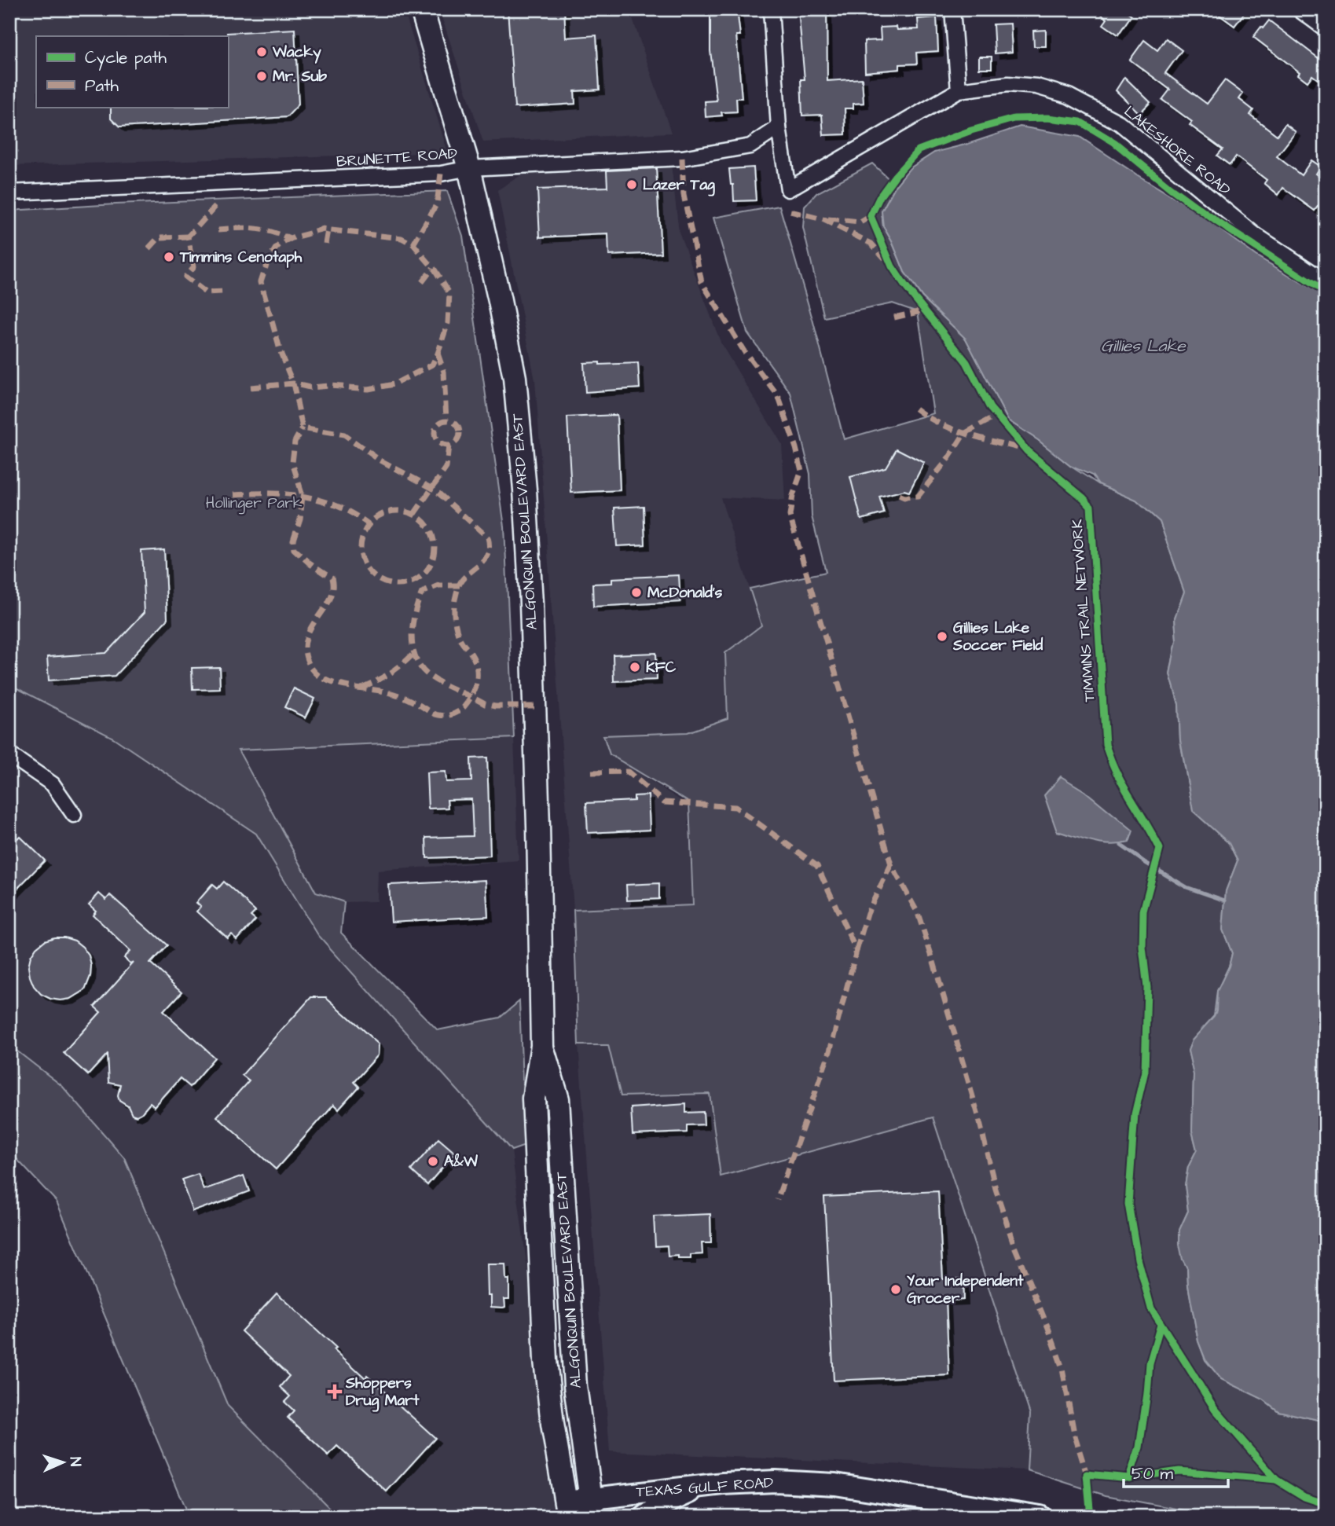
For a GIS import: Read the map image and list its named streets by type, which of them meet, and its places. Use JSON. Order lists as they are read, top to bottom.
{
  "streets": {
    "main road": ["ALGONQUIN BOULEVARD EAST", "TEXAS GULF ROAD"],
    "street": ["LAKESHORE ROAD", "BRUNETTE ROAD"],
    "cycle path": ["TIMMINS TRAIL NETWORK"]
  },
  "crossings": [
    ["LAKESHORE ROAD", "BRUNETTE ROAD"],
    ["BRUNETTE ROAD", "ALGONQUIN BOULEVARD EAST"],
    ["ALGONQUIN BOULEVARD EAST", "TEXAS GULF ROAD"]
  ],
  "water": ["Gillies Lake"],
  "parks": ["Hollinger Park"],
  "places": {
    "other": [
      "Wacky",
      "Mr. Sub",
      "Lazer Tag",
      "Timmins Cenotaph",
      "McDonald's",
      "Gillies Lake Soccer Field",
      "KFC",
      "A&W",
      "Your Independent Grocer"
    ],
    "health": ["Shoppers Drug Mart"]
  },
  "legend": ["Cycle path", "Path"],
  "scale_bar": "50 m",
  "north": "right"
}
